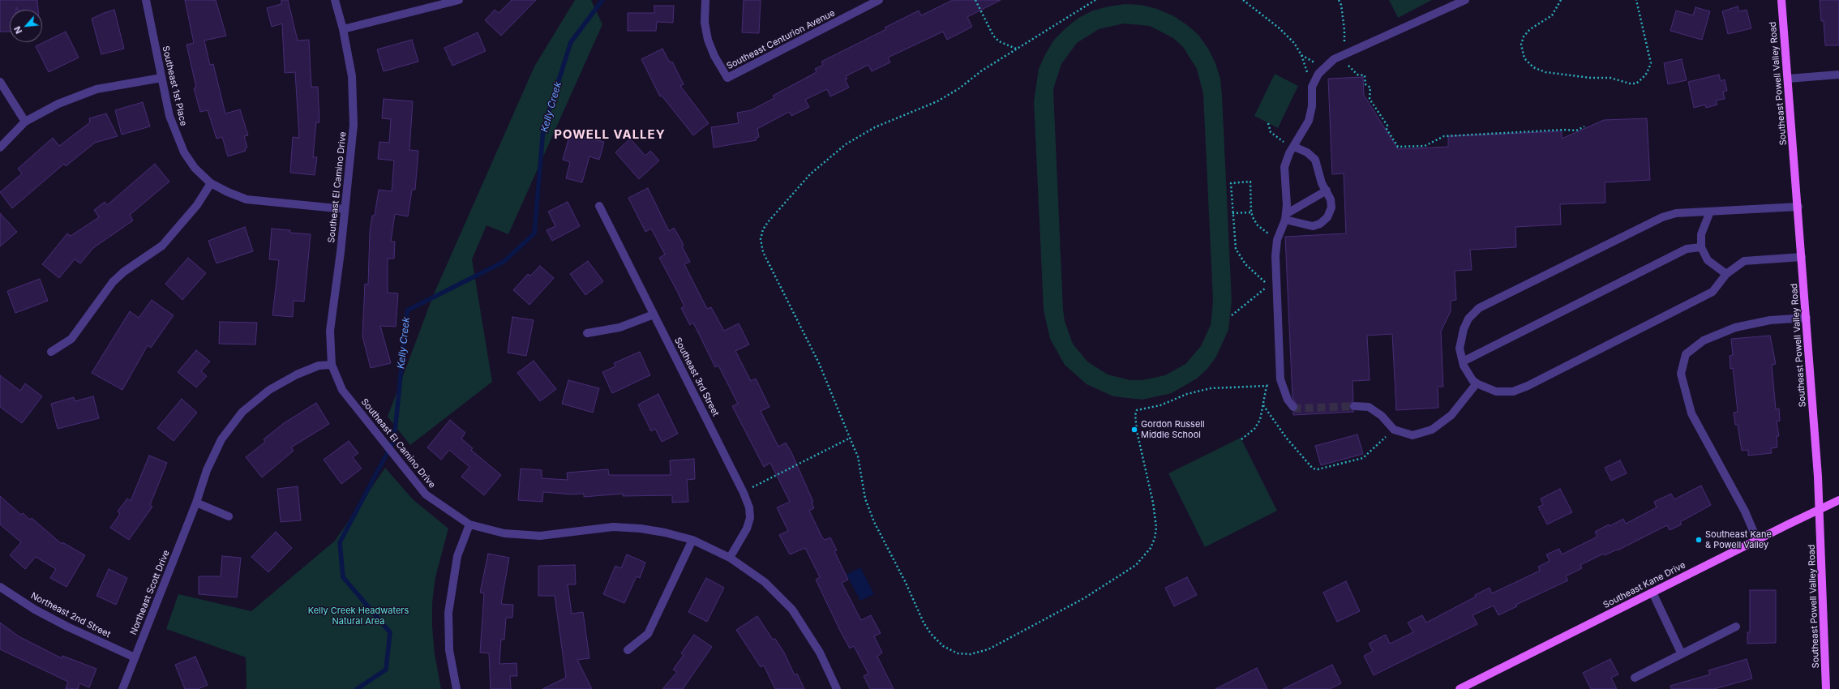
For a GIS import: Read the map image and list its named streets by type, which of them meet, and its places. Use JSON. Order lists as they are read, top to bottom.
{
  "streets": {
    "main road": ["Southeast Powell Valley Road", "Southeast Kane Drive"],
    "street": [
      "Southeast Centurion Avenue",
      "Southeast 1st Place",
      "Southeast El Camino Drive",
      "Southeast 3rd Street",
      "Northeast Scott Drive",
      "Northeast 2nd Street"
    ]
  },
  "crossings": [
    ["Southeast Powell Valley Road", "Southeast Kane Drive"],
    ["Southeast 1st Place", "Southeast El Camino Drive"],
    ["Southeast El Camino Drive", "Southeast 3rd Street"],
    ["Southeast El Camino Drive", "Northeast Scott Drive"],
    ["Northeast Scott Drive", "Northeast 2nd Street"]
  ],
  "districts": ["POWELL VALLEY"],
  "water": ["Kelly Creek"],
  "parks": ["Kelly Creek Headwaters Natural Area"],
  "places": ["Gordon Russell Middle School", "Southeast Kane & Powell Valley"],
  "north": "bottom left"
}
